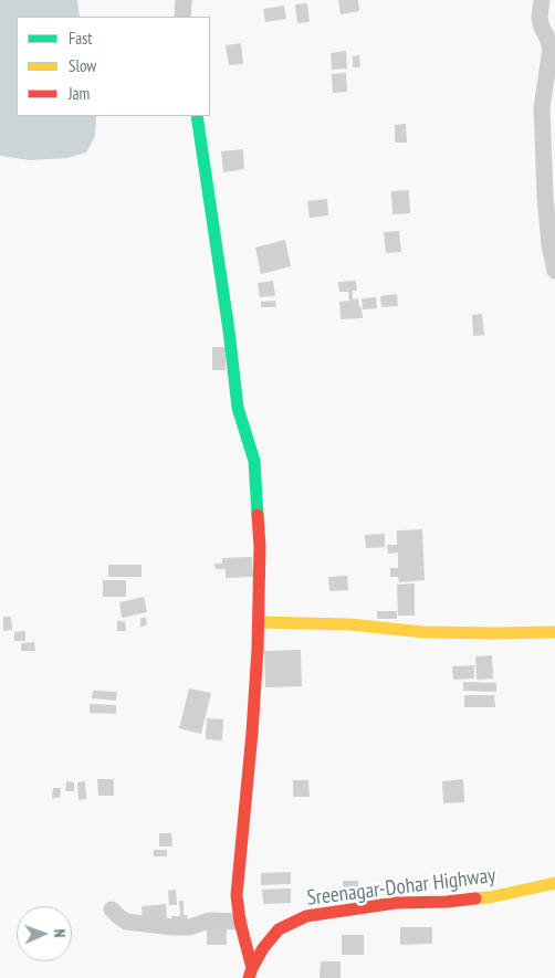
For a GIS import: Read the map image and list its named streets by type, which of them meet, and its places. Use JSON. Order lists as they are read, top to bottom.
{
  "streets": {
    "street": ["Sreenagar-Dohar Highway"]
  },
  "legend": ["Fast", "Slow", "Jam"],
  "north": "right"
}
